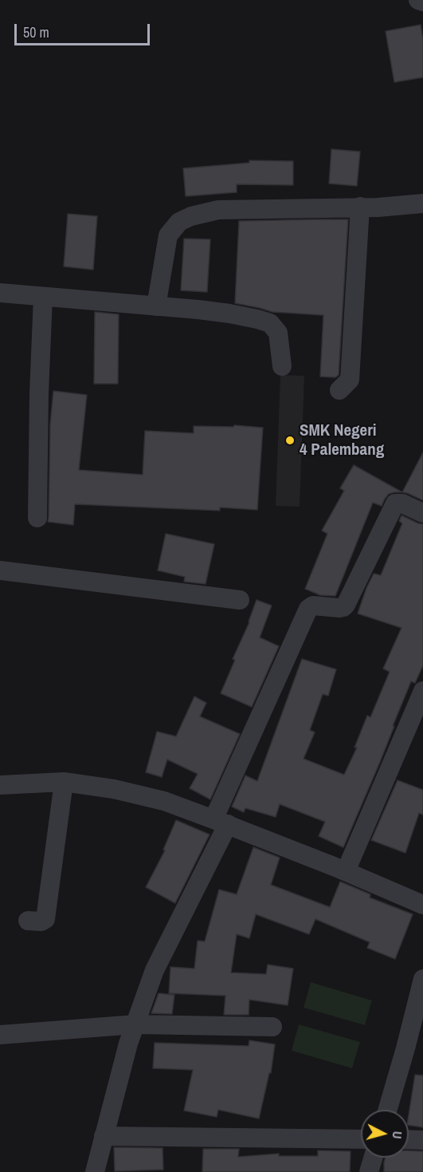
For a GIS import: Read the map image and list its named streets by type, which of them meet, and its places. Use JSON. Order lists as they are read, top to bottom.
{
  "places": ["SMK Negeri 4 Palembang"],
  "scale_bar": "50 m",
  "north": "right"
}
